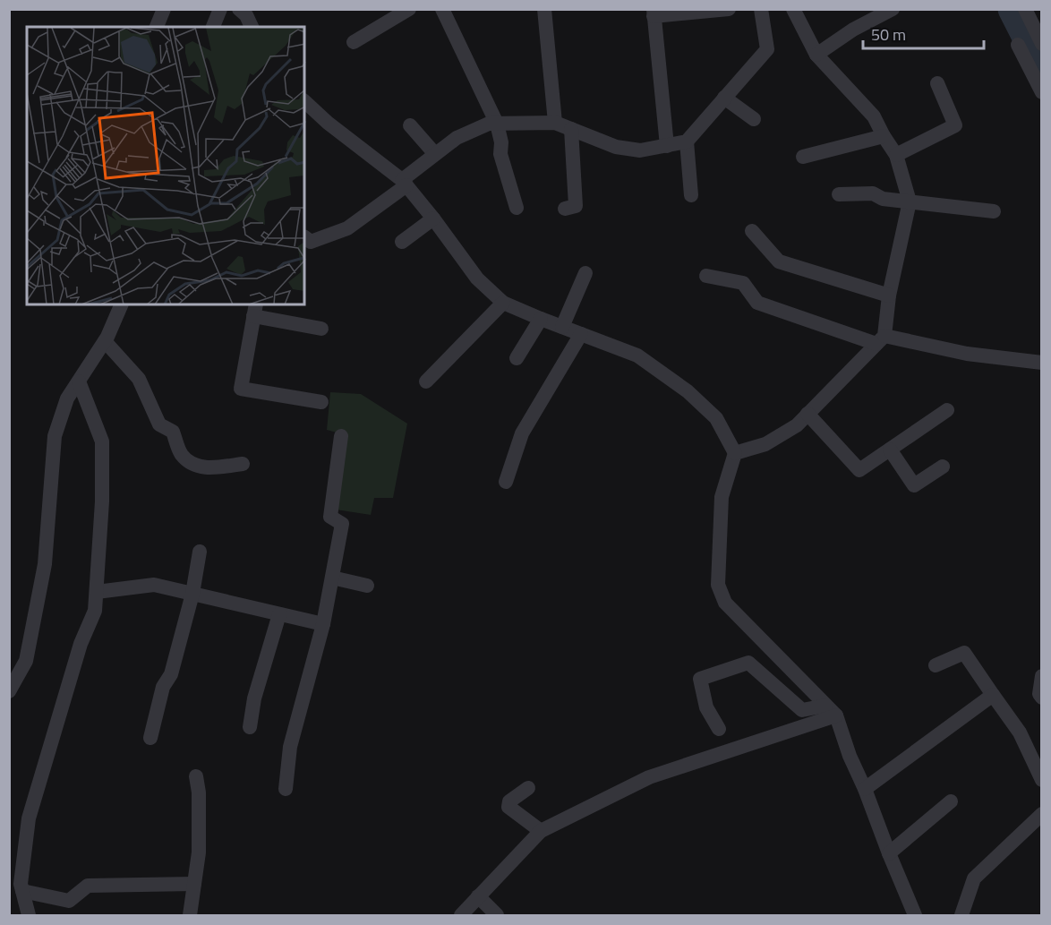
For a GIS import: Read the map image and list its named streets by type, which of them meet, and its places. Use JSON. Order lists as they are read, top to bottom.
{
  "scale_bar": "50 m"
}
